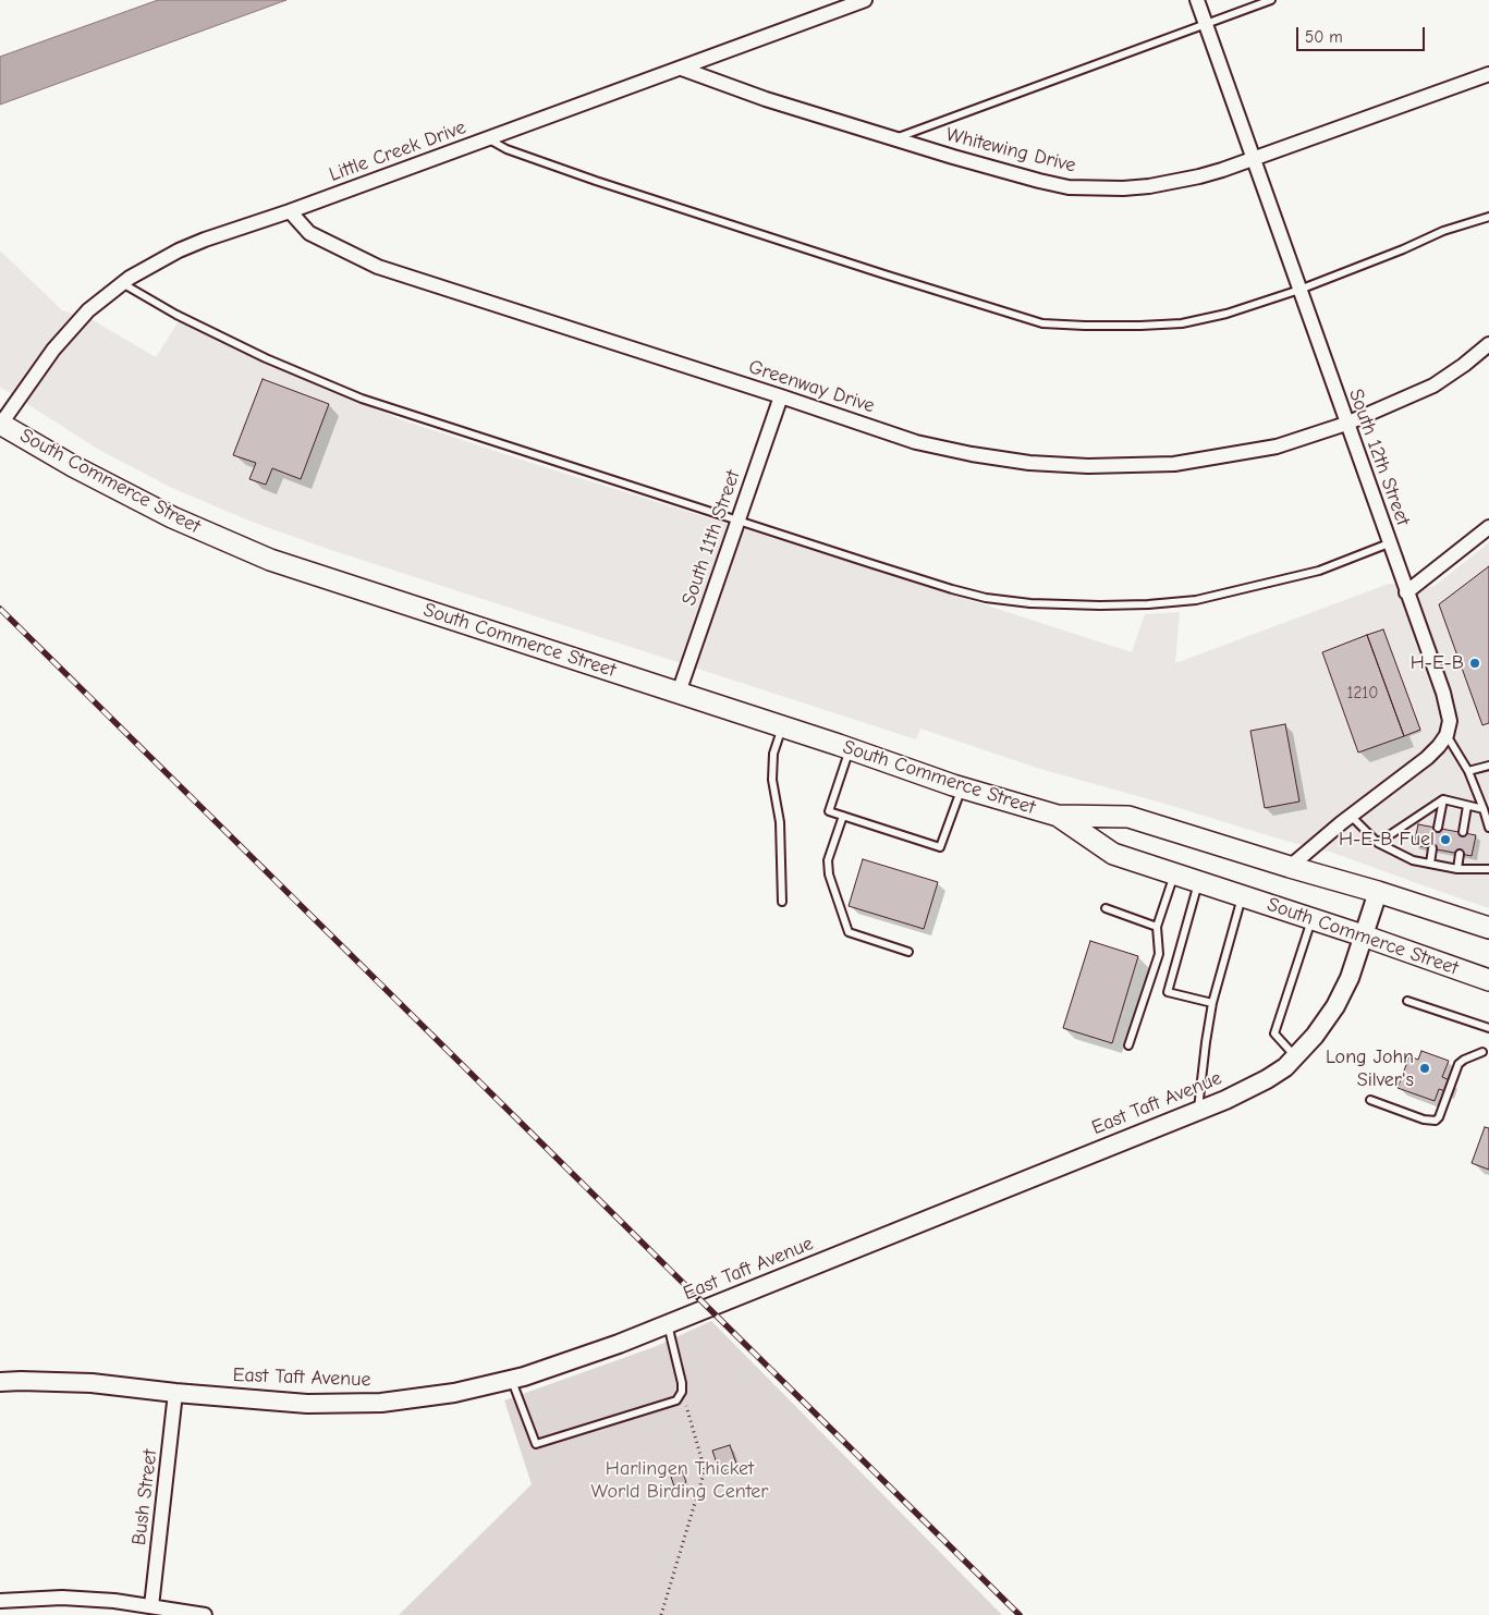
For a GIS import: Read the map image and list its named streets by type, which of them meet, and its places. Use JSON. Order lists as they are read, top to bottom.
{
  "streets": {
    "main road": ["South Commerce Street"],
    "street": [
      "Whitewing Drive",
      "Little Creek Drive",
      "Greenway Drive",
      "South 12th Street",
      "South 11th Street",
      "East Taft Avenue",
      "Bush Street"
    ]
  },
  "crossings": [
    ["Whitewing Drive", "Little Creek Drive"],
    ["Whitewing Drive", "South 12th Street"],
    ["Little Creek Drive", "Greenway Drive"],
    ["Little Creek Drive", "South Commerce Street"],
    ["Greenway Drive", "South 12th Street"],
    ["Greenway Drive", "South 11th Street"],
    ["South Commerce Street", "South 11th Street"],
    ["South Commerce Street", "East Taft Avenue"],
    ["East Taft Avenue", "Bush Street"]
  ],
  "parks": ["Harlingen Thicket World Birding Center"],
  "places": ["H-E-B", "H-E-B Fuel", "Long John Silver's"],
  "house_numbers": ["1210"],
  "scale_bar": "50 m"
}
